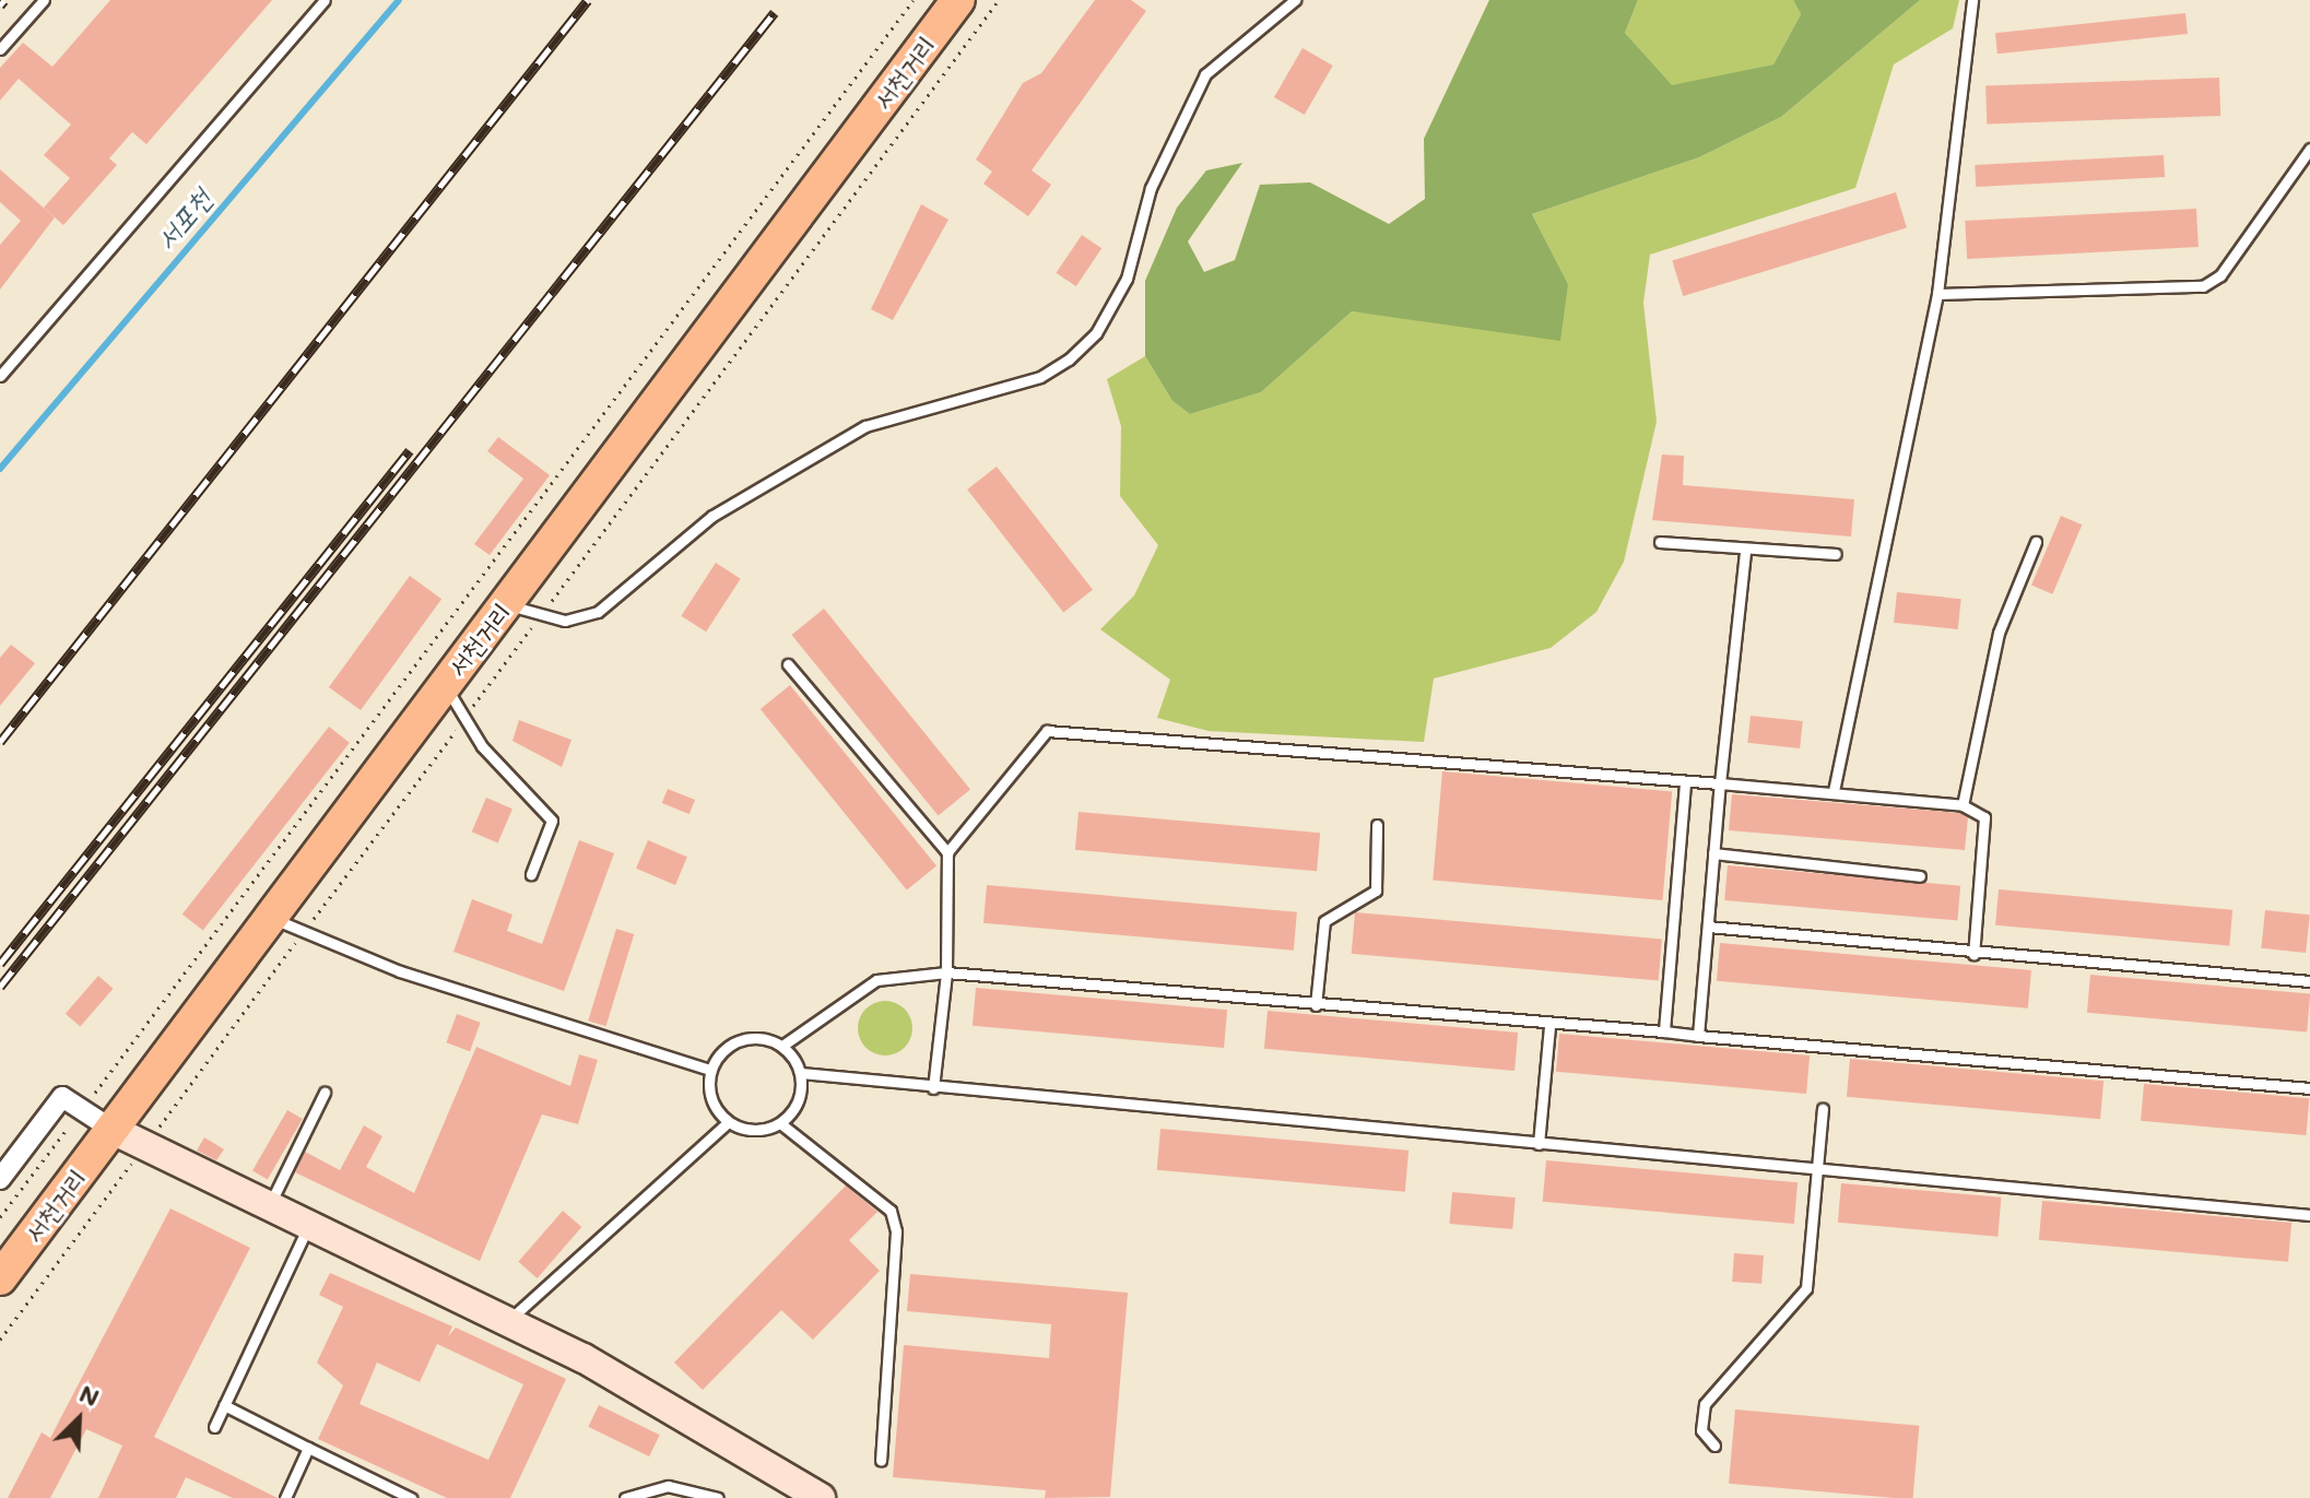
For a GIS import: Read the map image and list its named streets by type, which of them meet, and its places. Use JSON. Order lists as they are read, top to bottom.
{
  "streets": {
    "main road": ["서천거리"]
  },
  "water": ["서포천"],
  "north": "top right"
}
